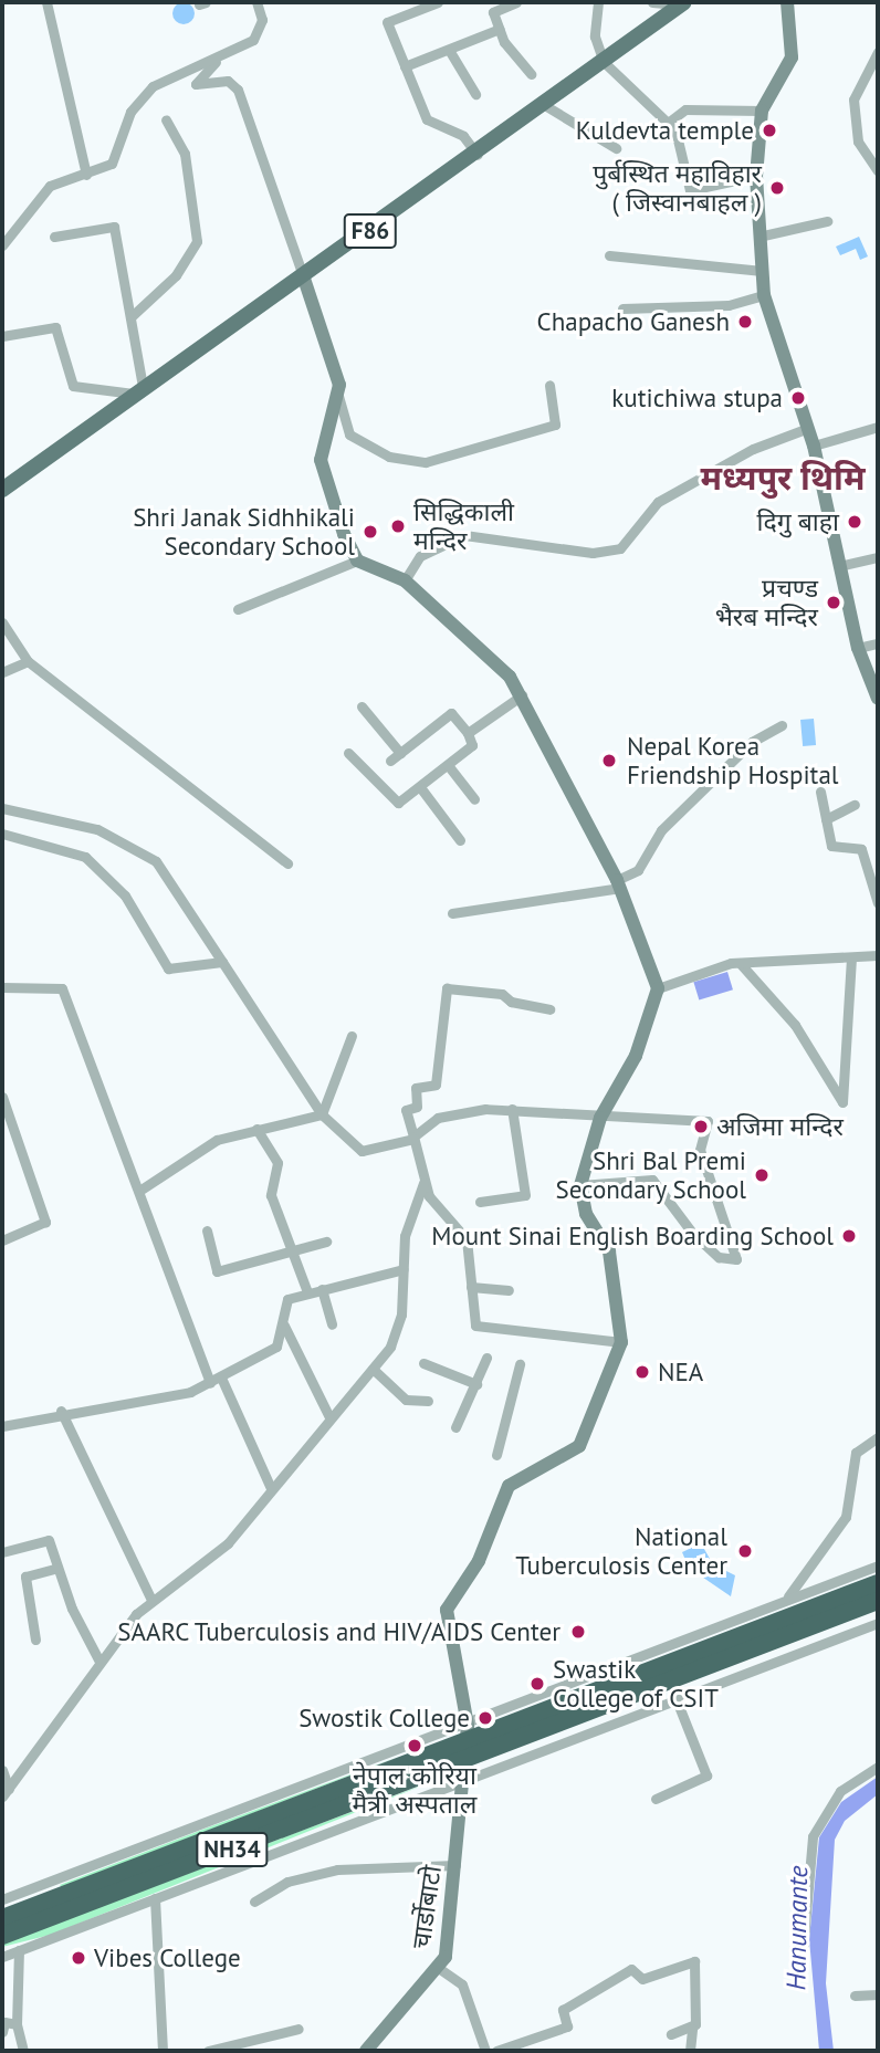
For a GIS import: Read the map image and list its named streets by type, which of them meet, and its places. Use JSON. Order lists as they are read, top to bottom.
{
  "streets": {
    "highway": ["NH34"],
    "main road": ["F86", "चार्डोबाटो"]
  },
  "crossings": [
    ["NH34", "चार्डोबाटो"]
  ],
  "districts": ["मध्यपुर थिमि"],
  "water": ["Hanumante"],
  "places": [
    "Kuldevta temple",
    "पुर्बस्थित महाविहार ( जिस्वानबाहल )",
    "Chapacho Ganesh",
    "kutichiwa stupa",
    "दिगु बाहा",
    "सिद्धिकाली मन्दिर",
    "Shri Janak Sidhhikali Secondary School",
    "प्रचण्ड भैरब मन्दिर",
    "Nepal Korea Friendship Hospital",
    "अजिमा मन्दिर",
    "Shri Bal Premi Secondary School",
    "Mount Sinai English Boarding School",
    "NEA",
    "National Tuberculosis Center",
    "SAARC Tuberculosis and HIV/AIDS Center",
    "Swastik College of CSIT",
    "Swostik College",
    "नेपाल कोरिया मैत्री अस्पताल",
    "Vibes College"
  ]
}
